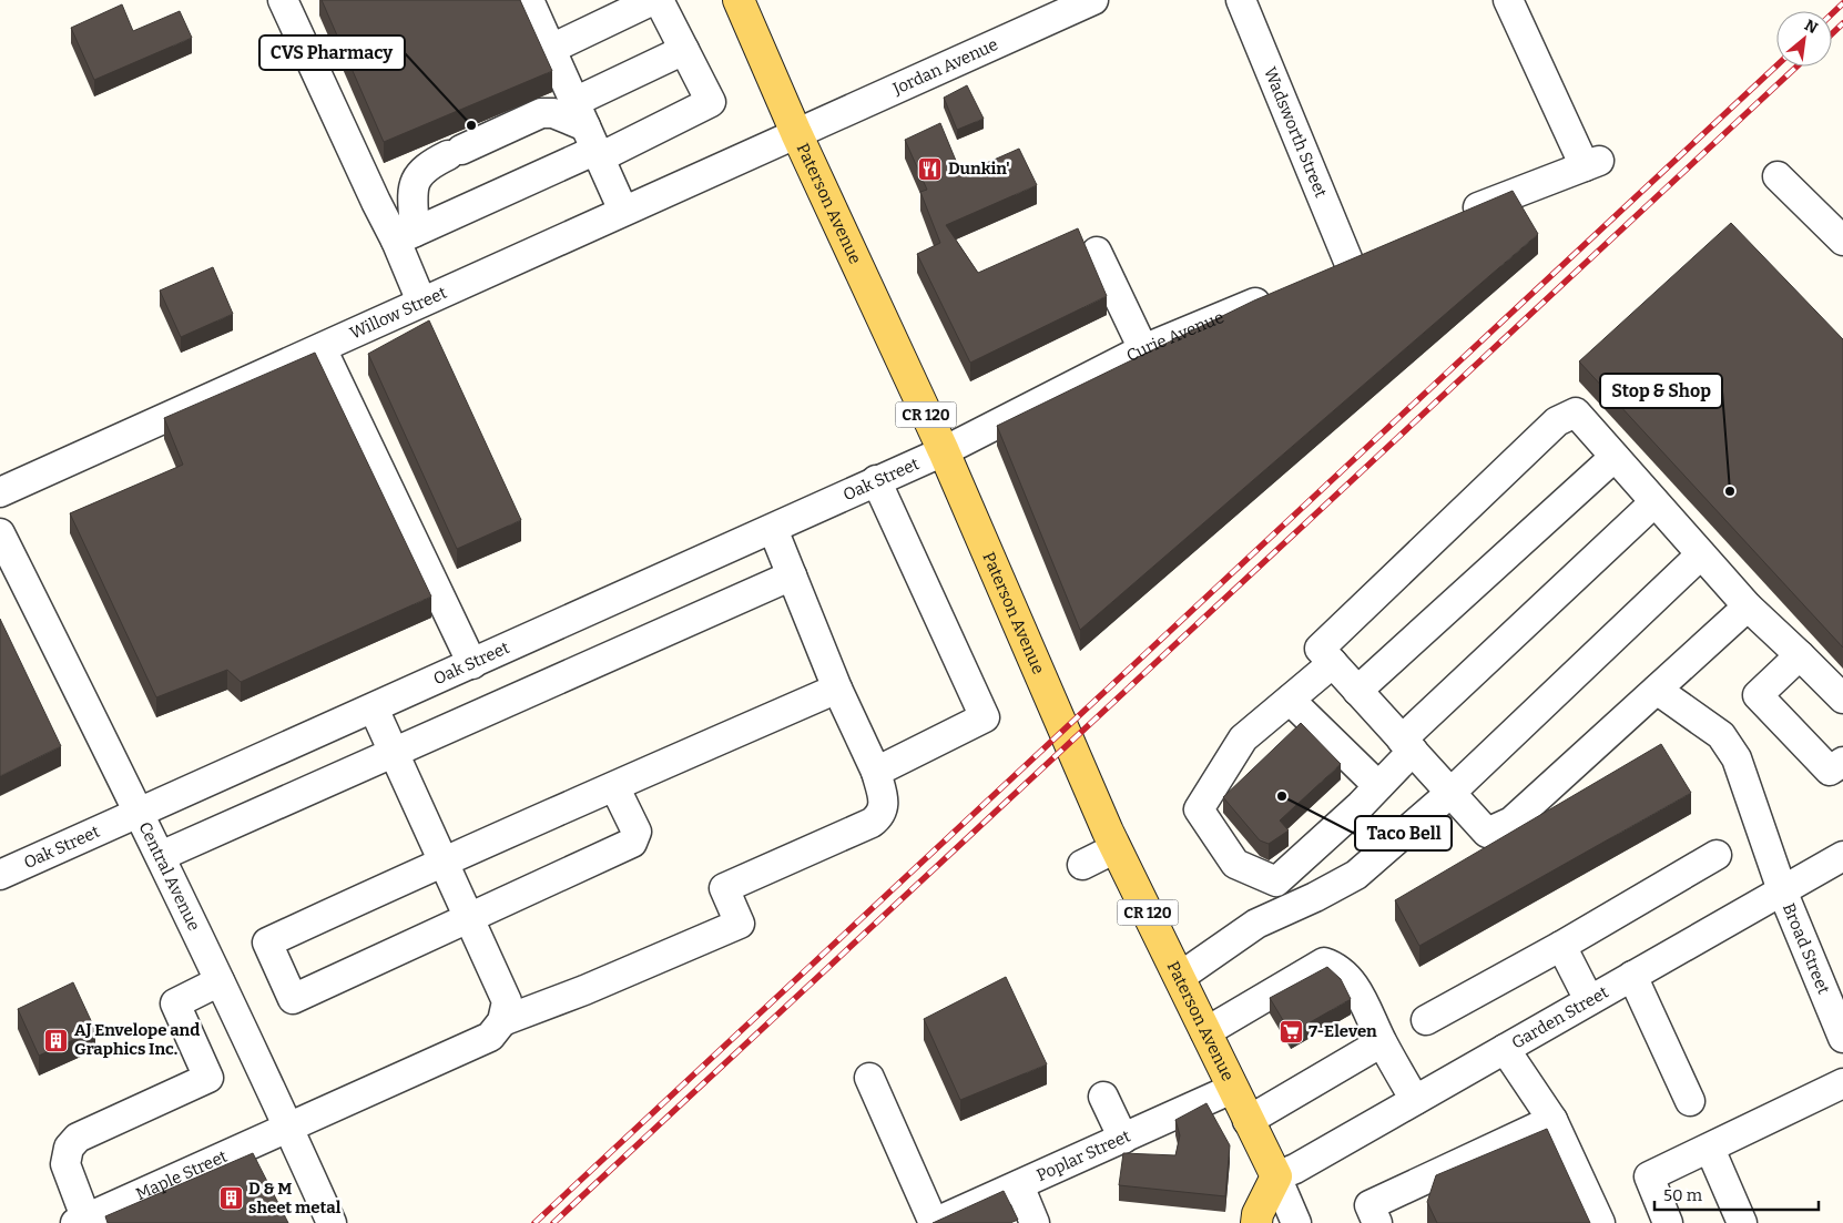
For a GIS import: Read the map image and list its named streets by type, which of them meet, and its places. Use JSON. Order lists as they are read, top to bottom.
{
  "streets": {
    "main road": ["Paterson Avenue", "CR 120"],
    "street": [
      "Jordan Avenue",
      "Wadsworth Street",
      "Willow Street",
      "Curie Avenue",
      "Oak Street",
      "Central Avenue",
      "Broad Street",
      "Garden Street",
      "Poplar Street",
      "Maple Street"
    ]
  },
  "crossings": [
    ["Jordan Avenue", "Paterson Avenue"],
    ["Jordan Avenue", "Willow Street"],
    ["Paterson Avenue", "Willow Street"],
    ["Paterson Avenue", "Curie Avenue"],
    ["Paterson Avenue", "Oak Street"],
    ["Paterson Avenue", "Garden Street"],
    ["Paterson Avenue", "Poplar Street"],
    ["Curie Avenue", "Oak Street"],
    ["Oak Street", "Central Avenue"],
    ["Central Avenue", "Maple Street"],
    ["Broad Street", "Garden Street"]
  ],
  "places": {
    "other": ["CVS Pharmacy", "Stop & Shop", "Taco Bell"],
    "restaurant": ["Dunkin'"],
    "supermarket": ["7-Eleven"],
    "building": ["AJ Envelope and Graphics Inc.", "D & M sheet metal"]
  },
  "scale_bar": "50 m",
  "north": "top right"
}
